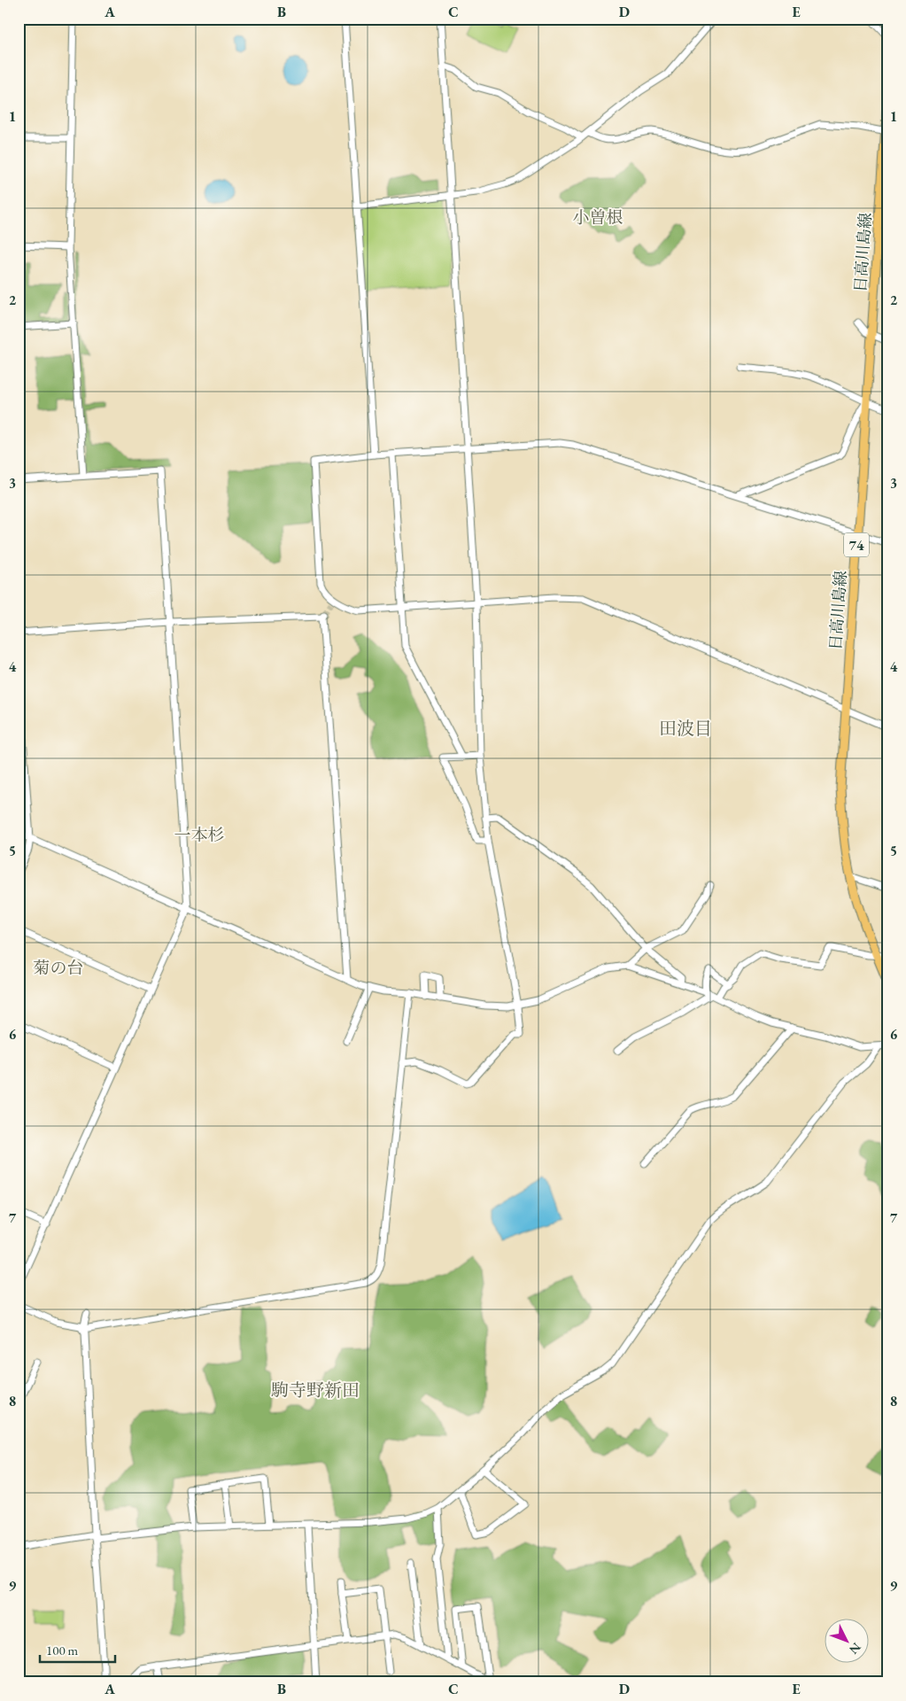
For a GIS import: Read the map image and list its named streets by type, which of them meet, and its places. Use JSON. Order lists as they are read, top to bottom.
{
  "streets": {
    "main road": ["日高川島線", "74"]
  },
  "districts": [
    "小曽根",
    "田波目",
    "一本杉",
    "菊の台",
    "駒寺野新田"
  ],
  "scale_bar": "100 m",
  "north": "bottom right",
  "grid": {
    "columns": [
      "A",
      "B",
      "C",
      "D",
      "E"
    ],
    "rows": [
      "1",
      "2",
      "3",
      "4",
      "5",
      "6",
      "7",
      "8",
      "9"
    ]
  }
}
